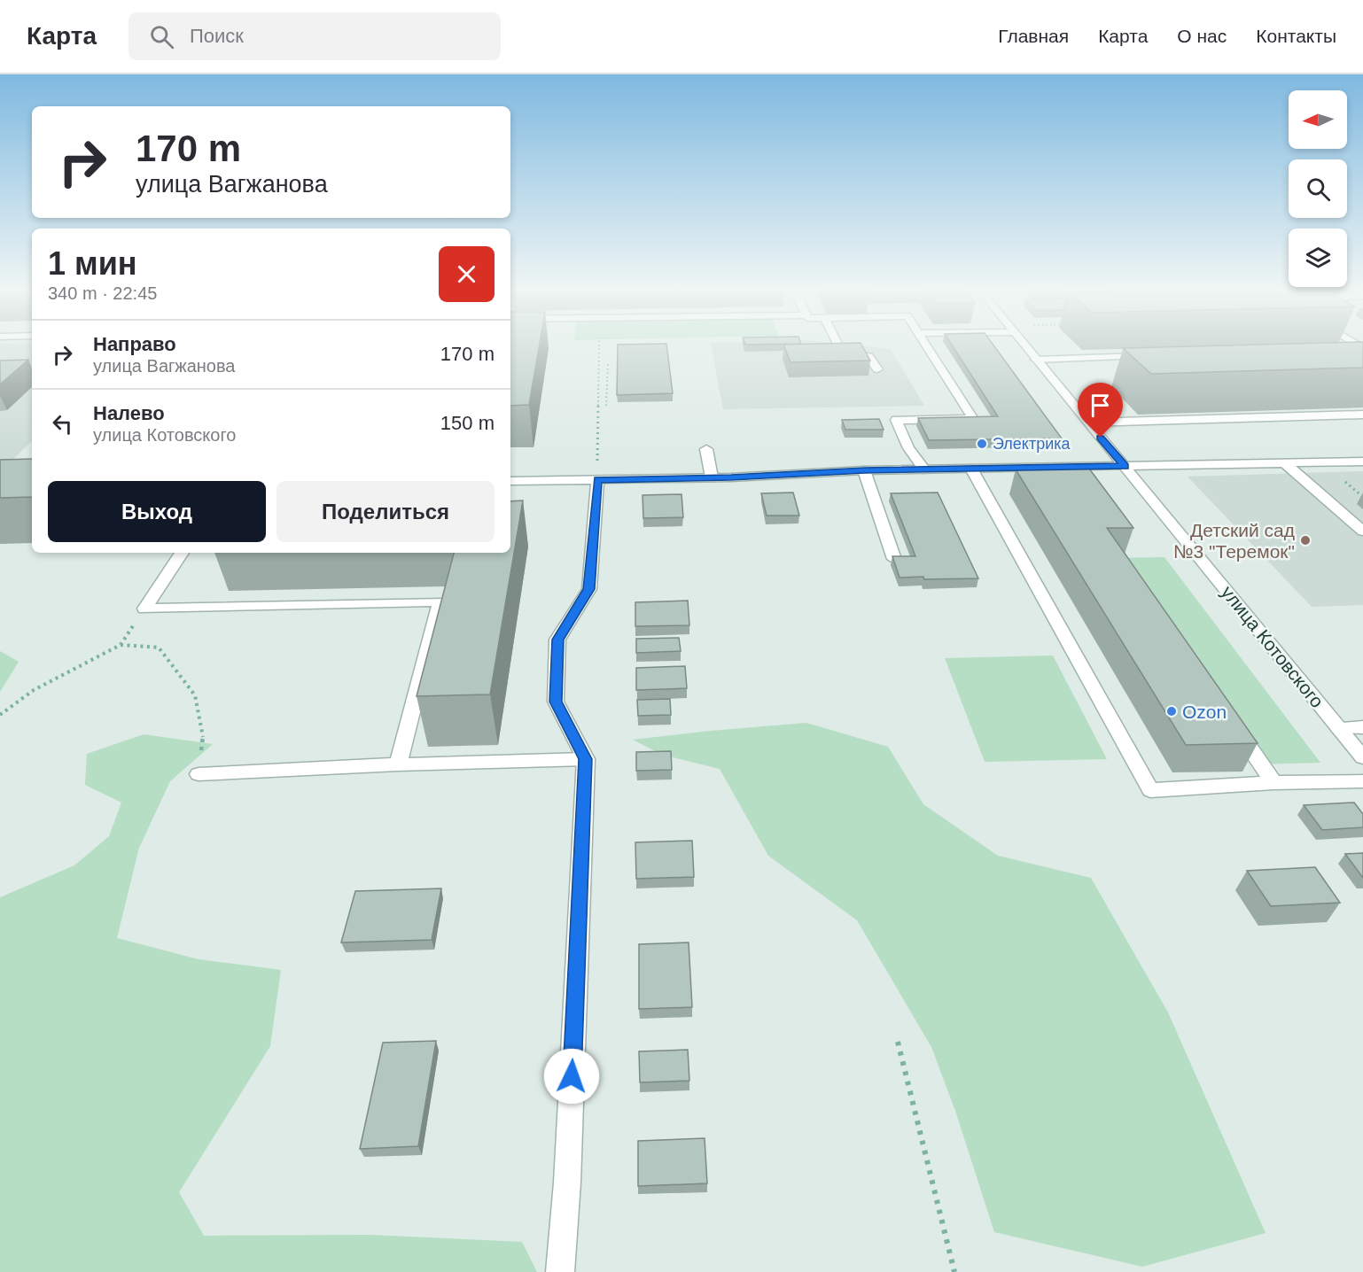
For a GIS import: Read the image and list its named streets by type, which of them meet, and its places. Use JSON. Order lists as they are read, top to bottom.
{
  "streets": {
    "street": ["улица Котовского"]
  },
  "places": ["Электрика", "Детский сад №3 \"Теремок\"", "Ozon"],
  "north": "left",
  "page": {
    "header": "Карта",
    "search": "Поиск",
    "nav": [
      "Главная",
      "Карта",
      "О нас",
      "Контакты"
    ],
    "turn": ["170 m", "улица Вагжанова"],
    "heading": ["1 мин", "340 m · 22:45"],
    "list": [
      {
        "name": "Направо",
        "note": "улица Вагжанова",
        "value": "170 m"
      },
      {
        "name": "Налево",
        "note": "улица Котовского",
        "value": "150 m"
      }
    ],
    "buttons": ["Выход", "Поделиться"]
  }
}
